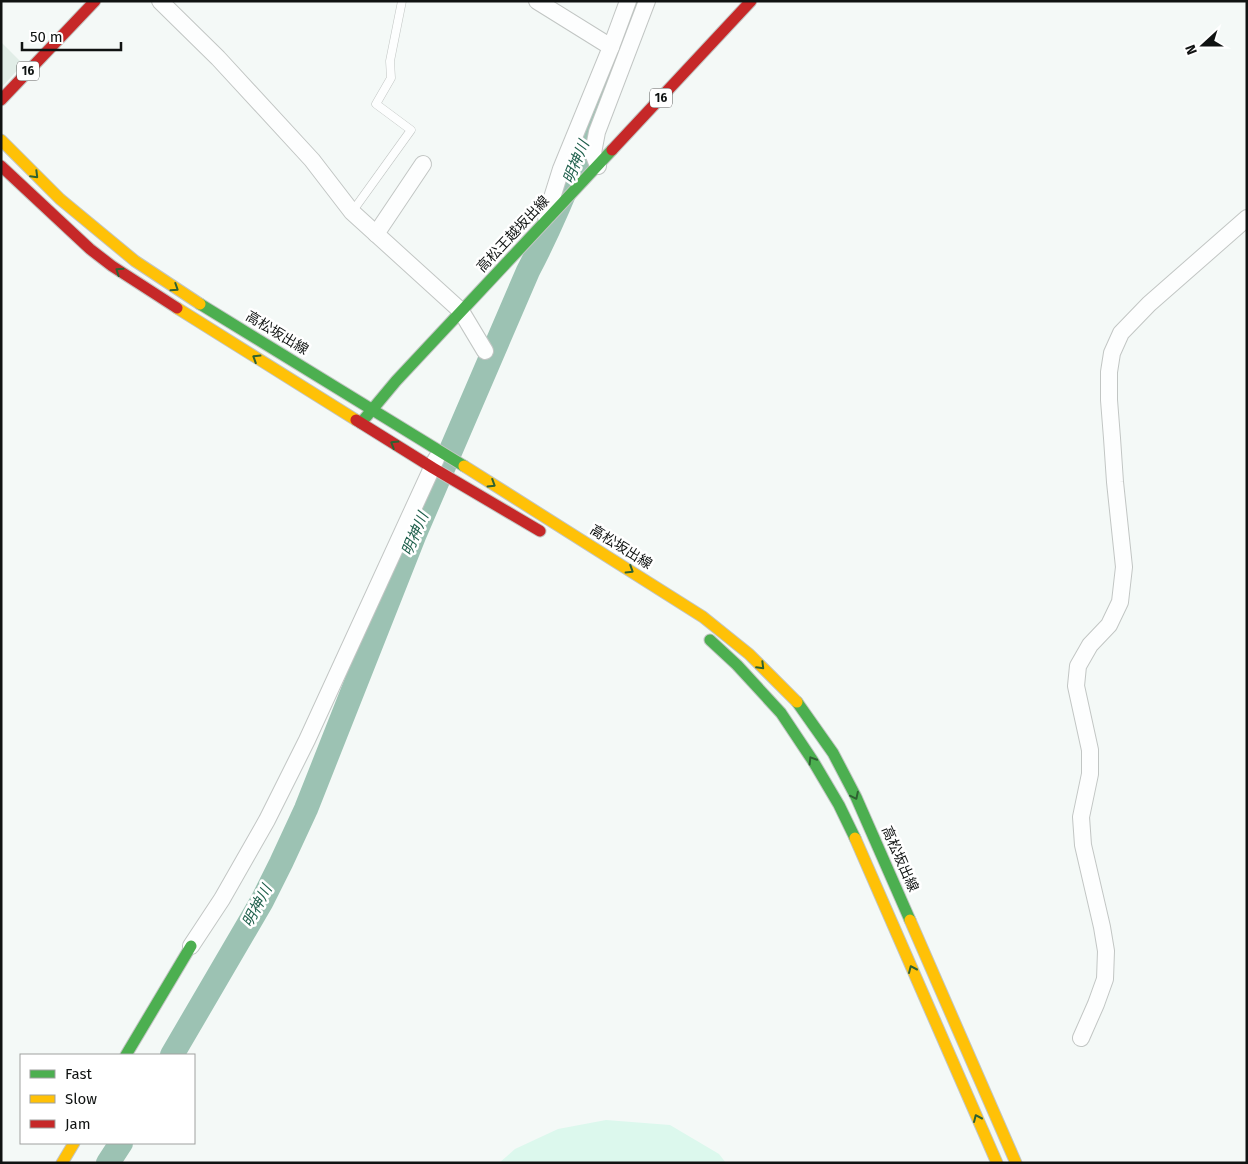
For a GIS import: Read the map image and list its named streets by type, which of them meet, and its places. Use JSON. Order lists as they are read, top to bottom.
{
  "streets": {
    "main road": ["16", "高松王越坂出線", "高松坂出線"]
  },
  "crossings": [
    ["高松王越坂出線", "高松坂出線"]
  ],
  "water": ["明神川"],
  "legend": ["Fast", "Slow", "Jam"],
  "scale_bar": "50 m",
  "north": "left"
}
